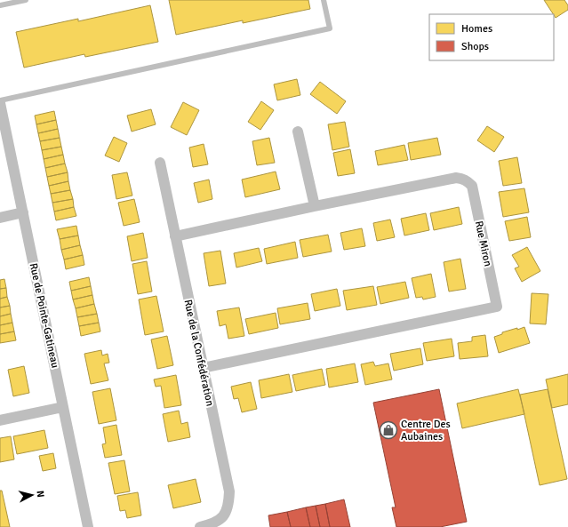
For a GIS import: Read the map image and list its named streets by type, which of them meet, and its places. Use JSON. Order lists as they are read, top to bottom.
{
  "streets": {
    "street": ["Rue Miron", "Rue de Pointe-Gatineau", "Rue de la Confédération"]
  },
  "crossings": [
    ["Rue Miron", "Rue de la Confédération"]
  ],
  "places": {
    "shop": ["Centre Des Aubaines"]
  },
  "legend": ["Homes", "Shops"],
  "north": "right"
}
